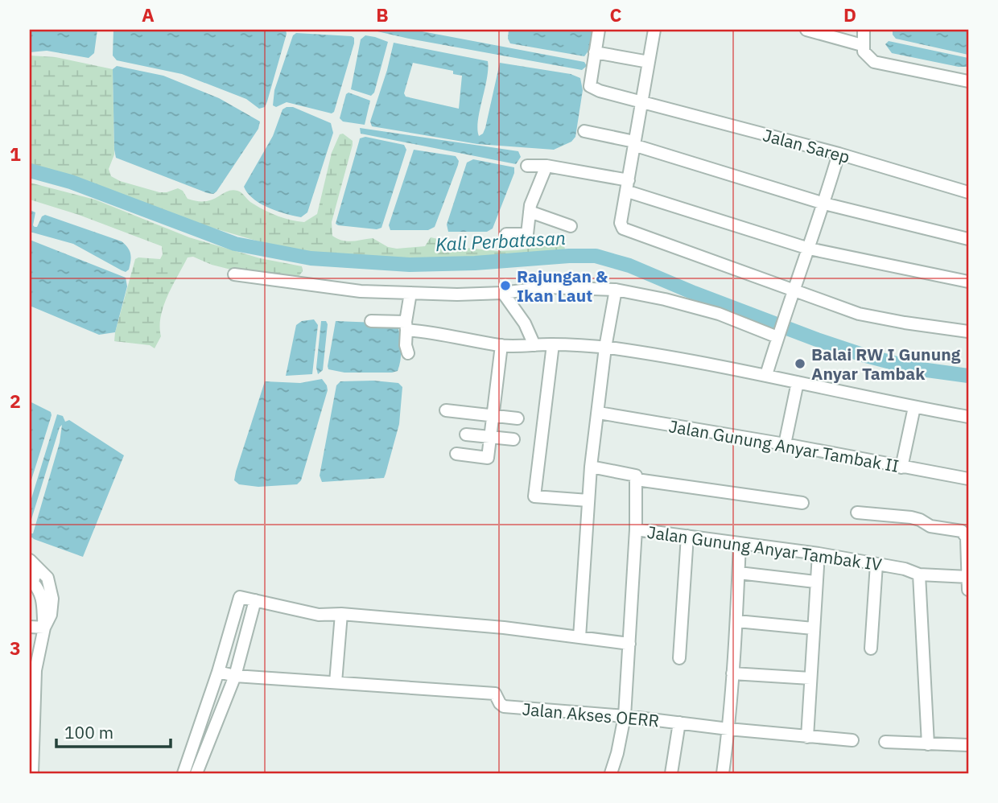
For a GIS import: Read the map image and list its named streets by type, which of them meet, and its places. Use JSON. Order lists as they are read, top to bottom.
{
  "streets": {
    "street": [
      "Jalan Sarep",
      "Jalan Gunung Anyar Tambak II",
      "Jalan Gunung Anyar Tambak IV",
      "Jalan Akses OERR"
    ]
  },
  "water": ["Kali Perbatasan"],
  "places": ["Rajungan & Ikan Laut", "Balai RW I Gunung Anyar Tambak"],
  "scale_bar": "100 m",
  "grid": {
    "columns": [
      "A",
      "B",
      "C",
      "D"
    ],
    "rows": ["1", "2", "3"]
  }
}
